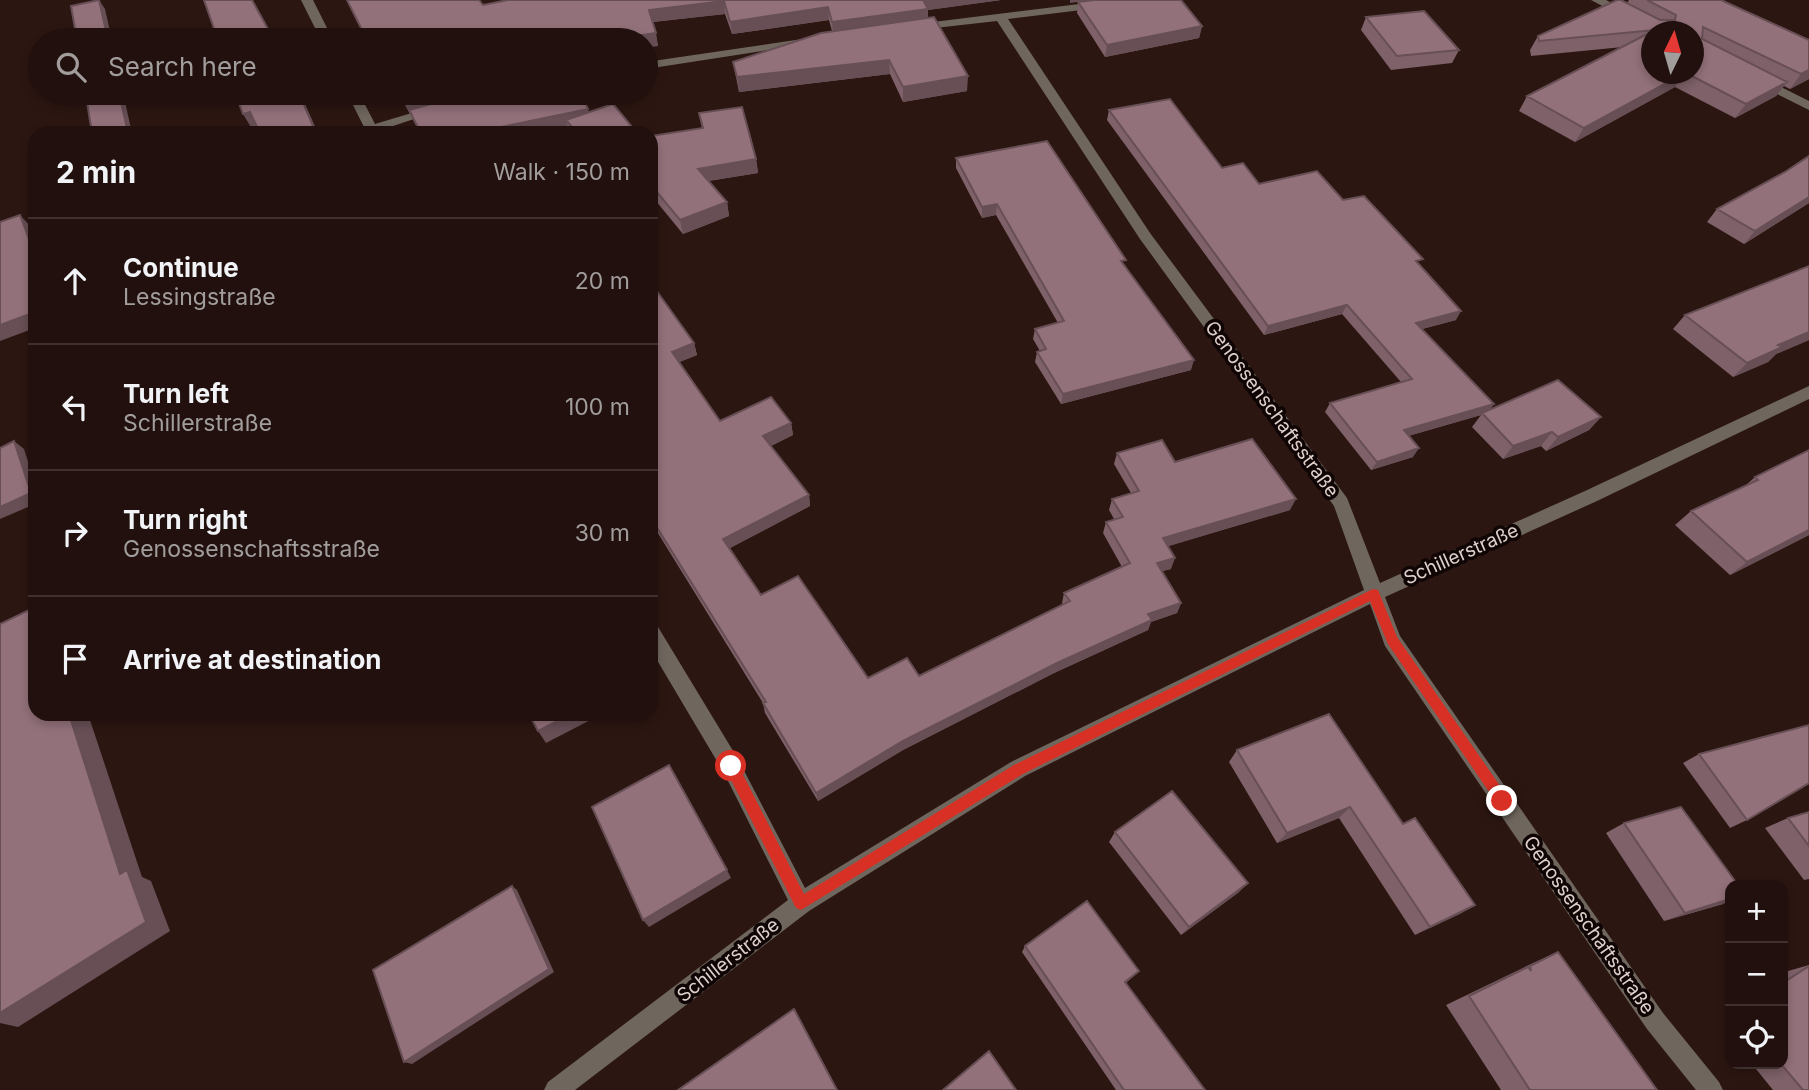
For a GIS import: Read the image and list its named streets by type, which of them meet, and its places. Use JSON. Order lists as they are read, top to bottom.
{
  "streets": {
    "street": ["Genossenschaftsstraße", "Schillerstraße"]
  },
  "crossings": [
    ["Genossenschaftsstraße", "Schillerstraße"]
  ],
  "north": "top",
  "page": {
    "search": "Search here",
    "heading": ["2 min", "Walk · 150 m"],
    "list": [
      ["Continue", "Lessingstraße", "20 m"],
      ["Turn left", "Schillerstraße", "100 m"],
      ["Turn right", "Genossenschaftsstraße", "30 m"],
      "Arrive at destination"
    ],
    "map_buttons": ["+", "−"]
  }
}
